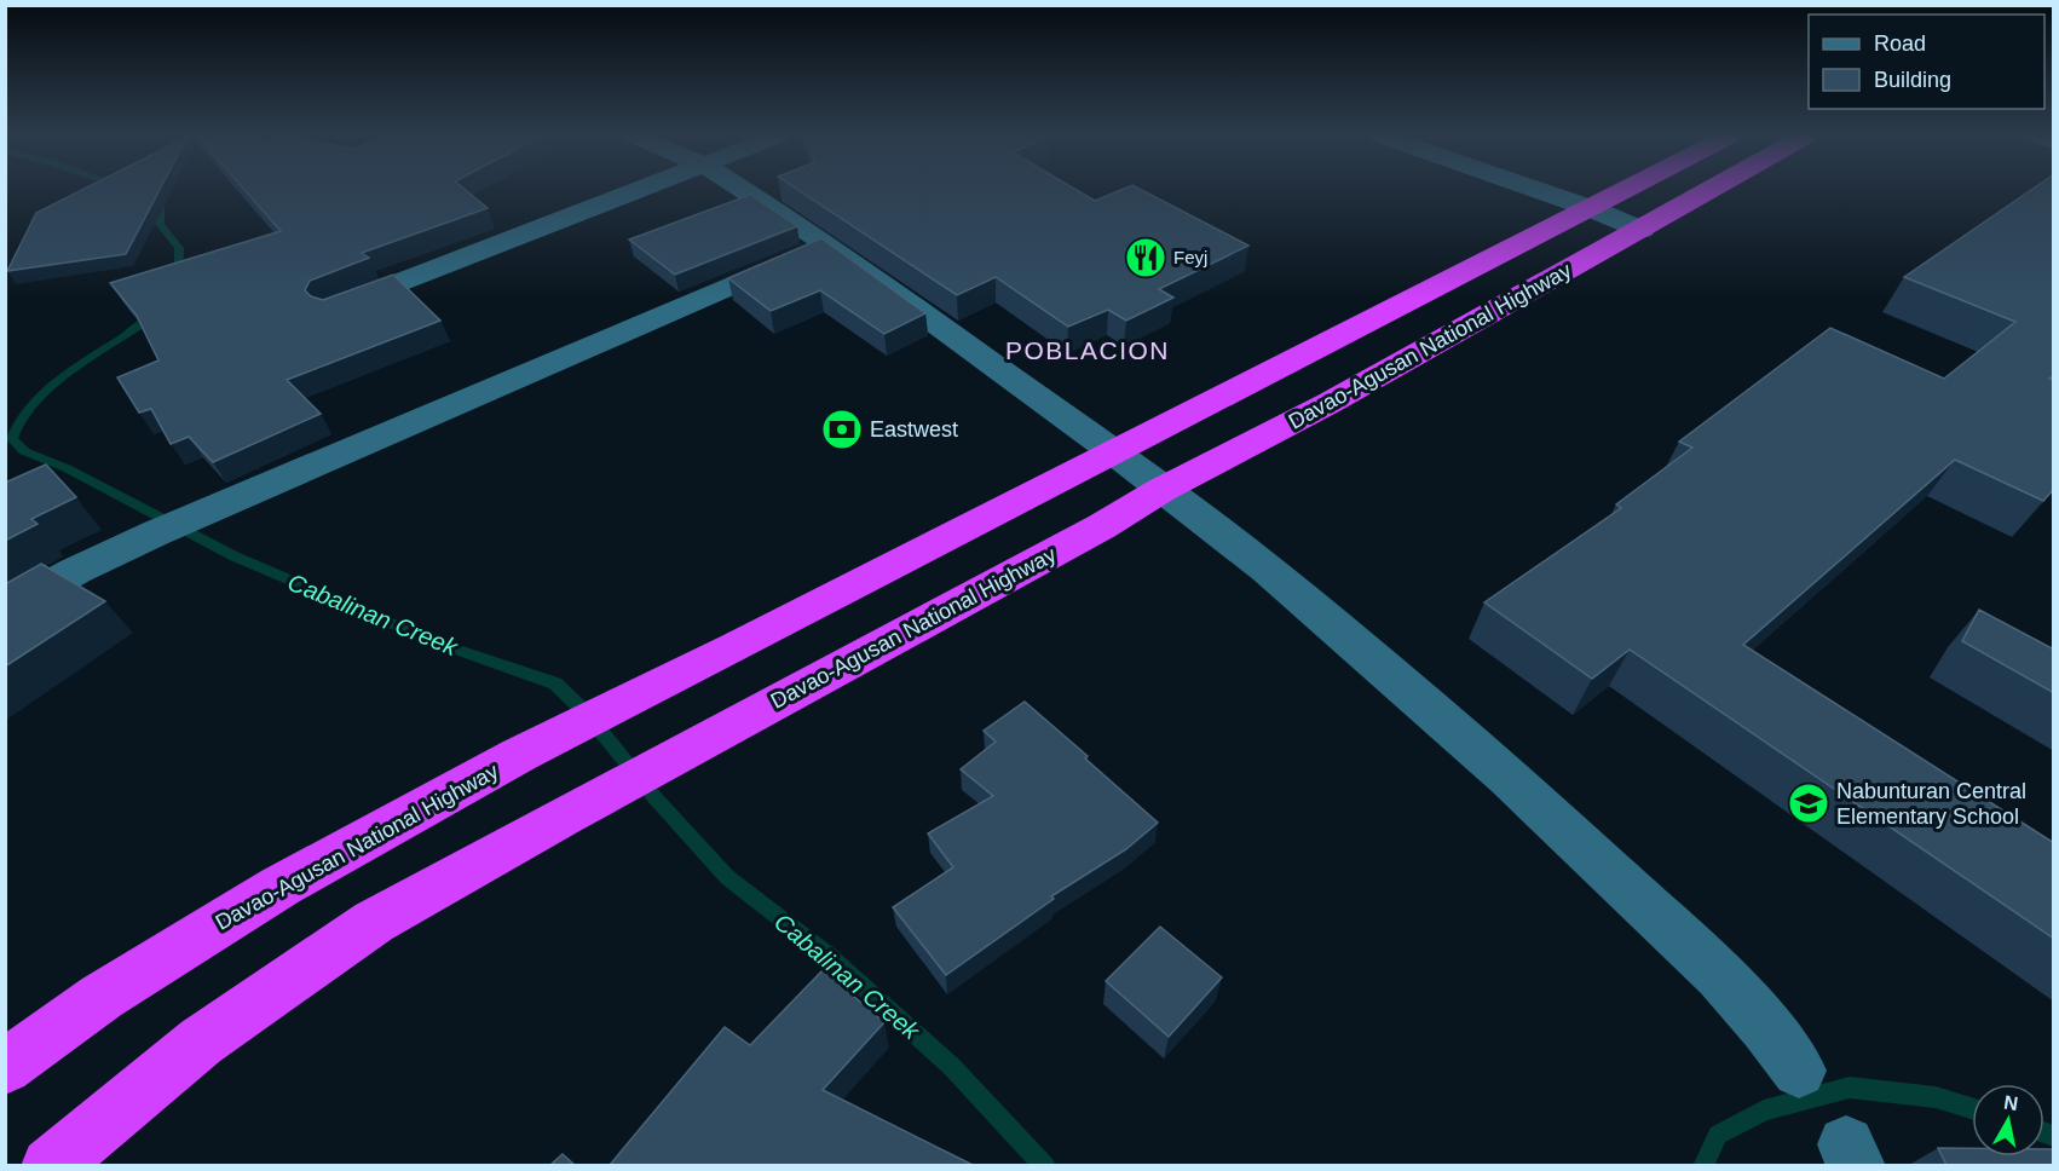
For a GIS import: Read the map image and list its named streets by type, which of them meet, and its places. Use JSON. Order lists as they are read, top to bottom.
{
  "streets": {
    "highway": ["Davao-Agusan National Highway"]
  },
  "districts": ["POBLACION"],
  "water": ["Cabalinan Creek"],
  "places": {
    "restaurant": ["Feyj"],
    "bank": ["Eastwest"],
    "school or university": ["Nabunturan Central Elementary School"]
  },
  "legend": ["Road", "Building"],
  "north": "top"
}
